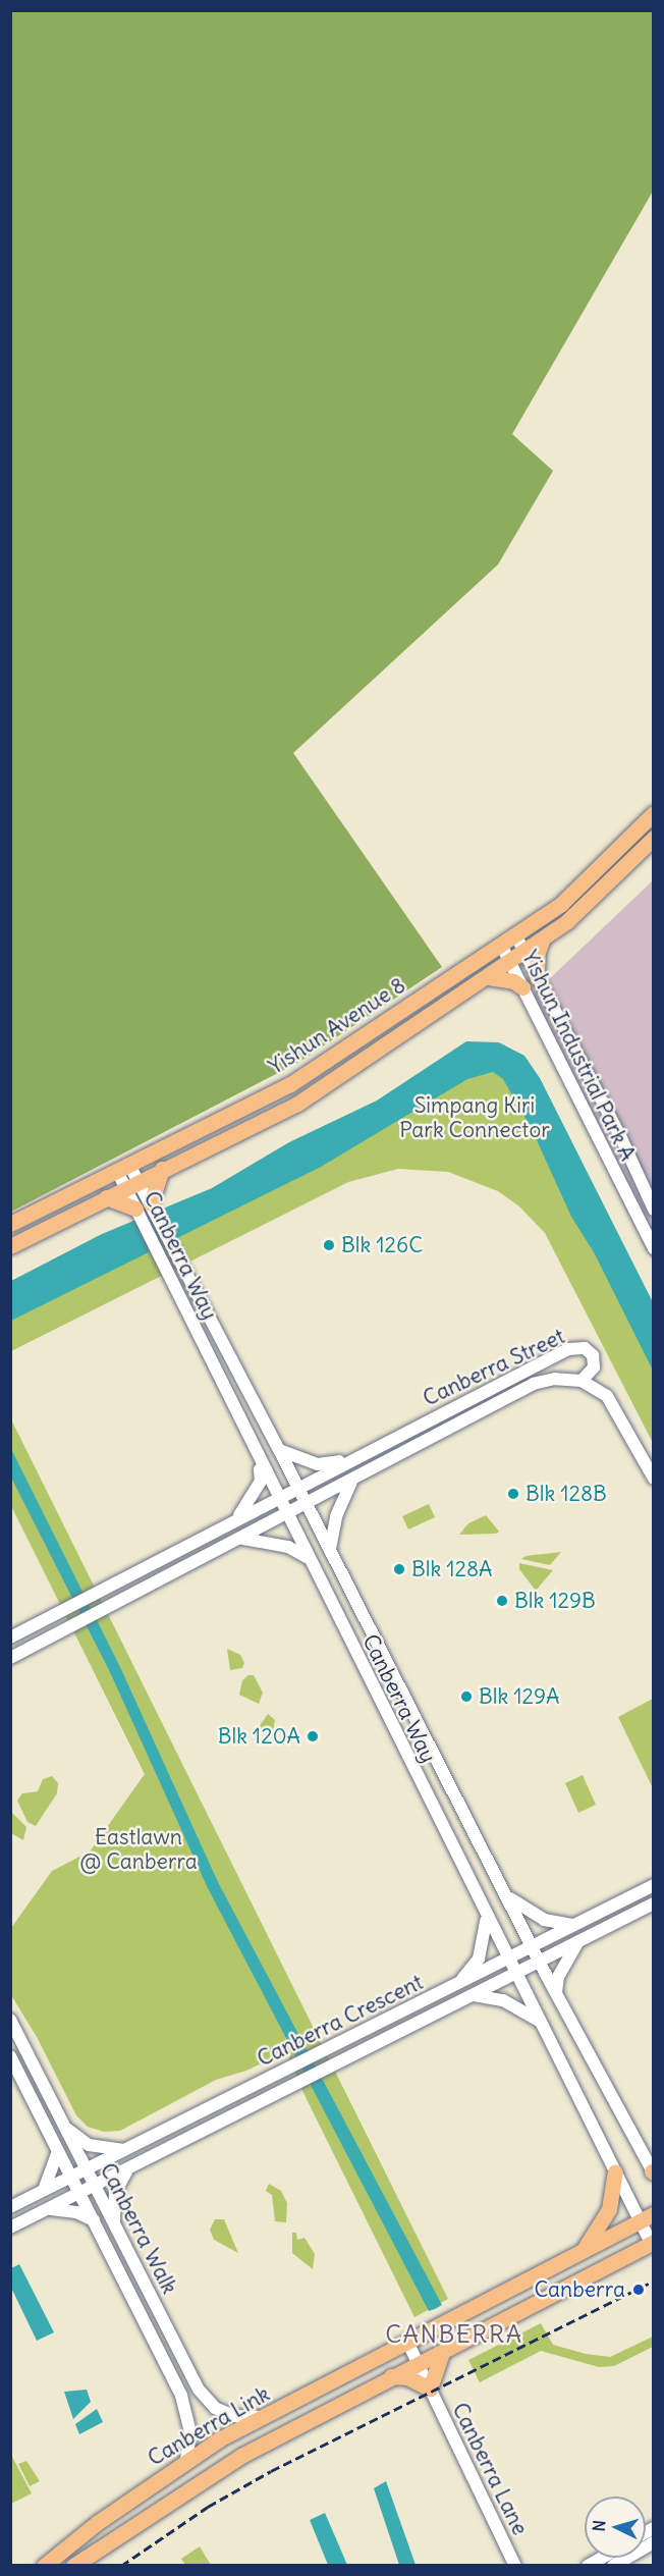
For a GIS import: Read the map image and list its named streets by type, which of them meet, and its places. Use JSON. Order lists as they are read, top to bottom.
{
  "streets": {
    "main road": ["Yishun Avenue 8", "Canberra Link"],
    "street": [
      "Yishun Industrial Park A",
      "Canberra Way",
      "Canberra Street",
      "Canberra Crescent",
      "Canberra Walk",
      "Canberra Lane"
    ]
  },
  "crossings": [
    ["Yishun Avenue 8", "Yishun Industrial Park A"],
    ["Yishun Avenue 8", "Canberra Way"],
    ["Canberra Way", "Canberra Street"],
    ["Canberra Way", "Canberra Crescent"],
    ["Canberra Way", "Canberra Link"],
    ["Canberra Crescent", "Canberra Walk"],
    ["Canberra Walk", "Canberra Link"]
  ],
  "districts": ["CANBERRA"],
  "parks": ["Simpang Kiri Park Connector", "Eastlawn @ Canberra"],
  "places": [
    "Blk 126C",
    "Blk 128B",
    "Blk 128A",
    "Blk 129B",
    "Blk 129A",
    "Blk 120A",
    "Canberra"
  ],
  "north": "left"
}
